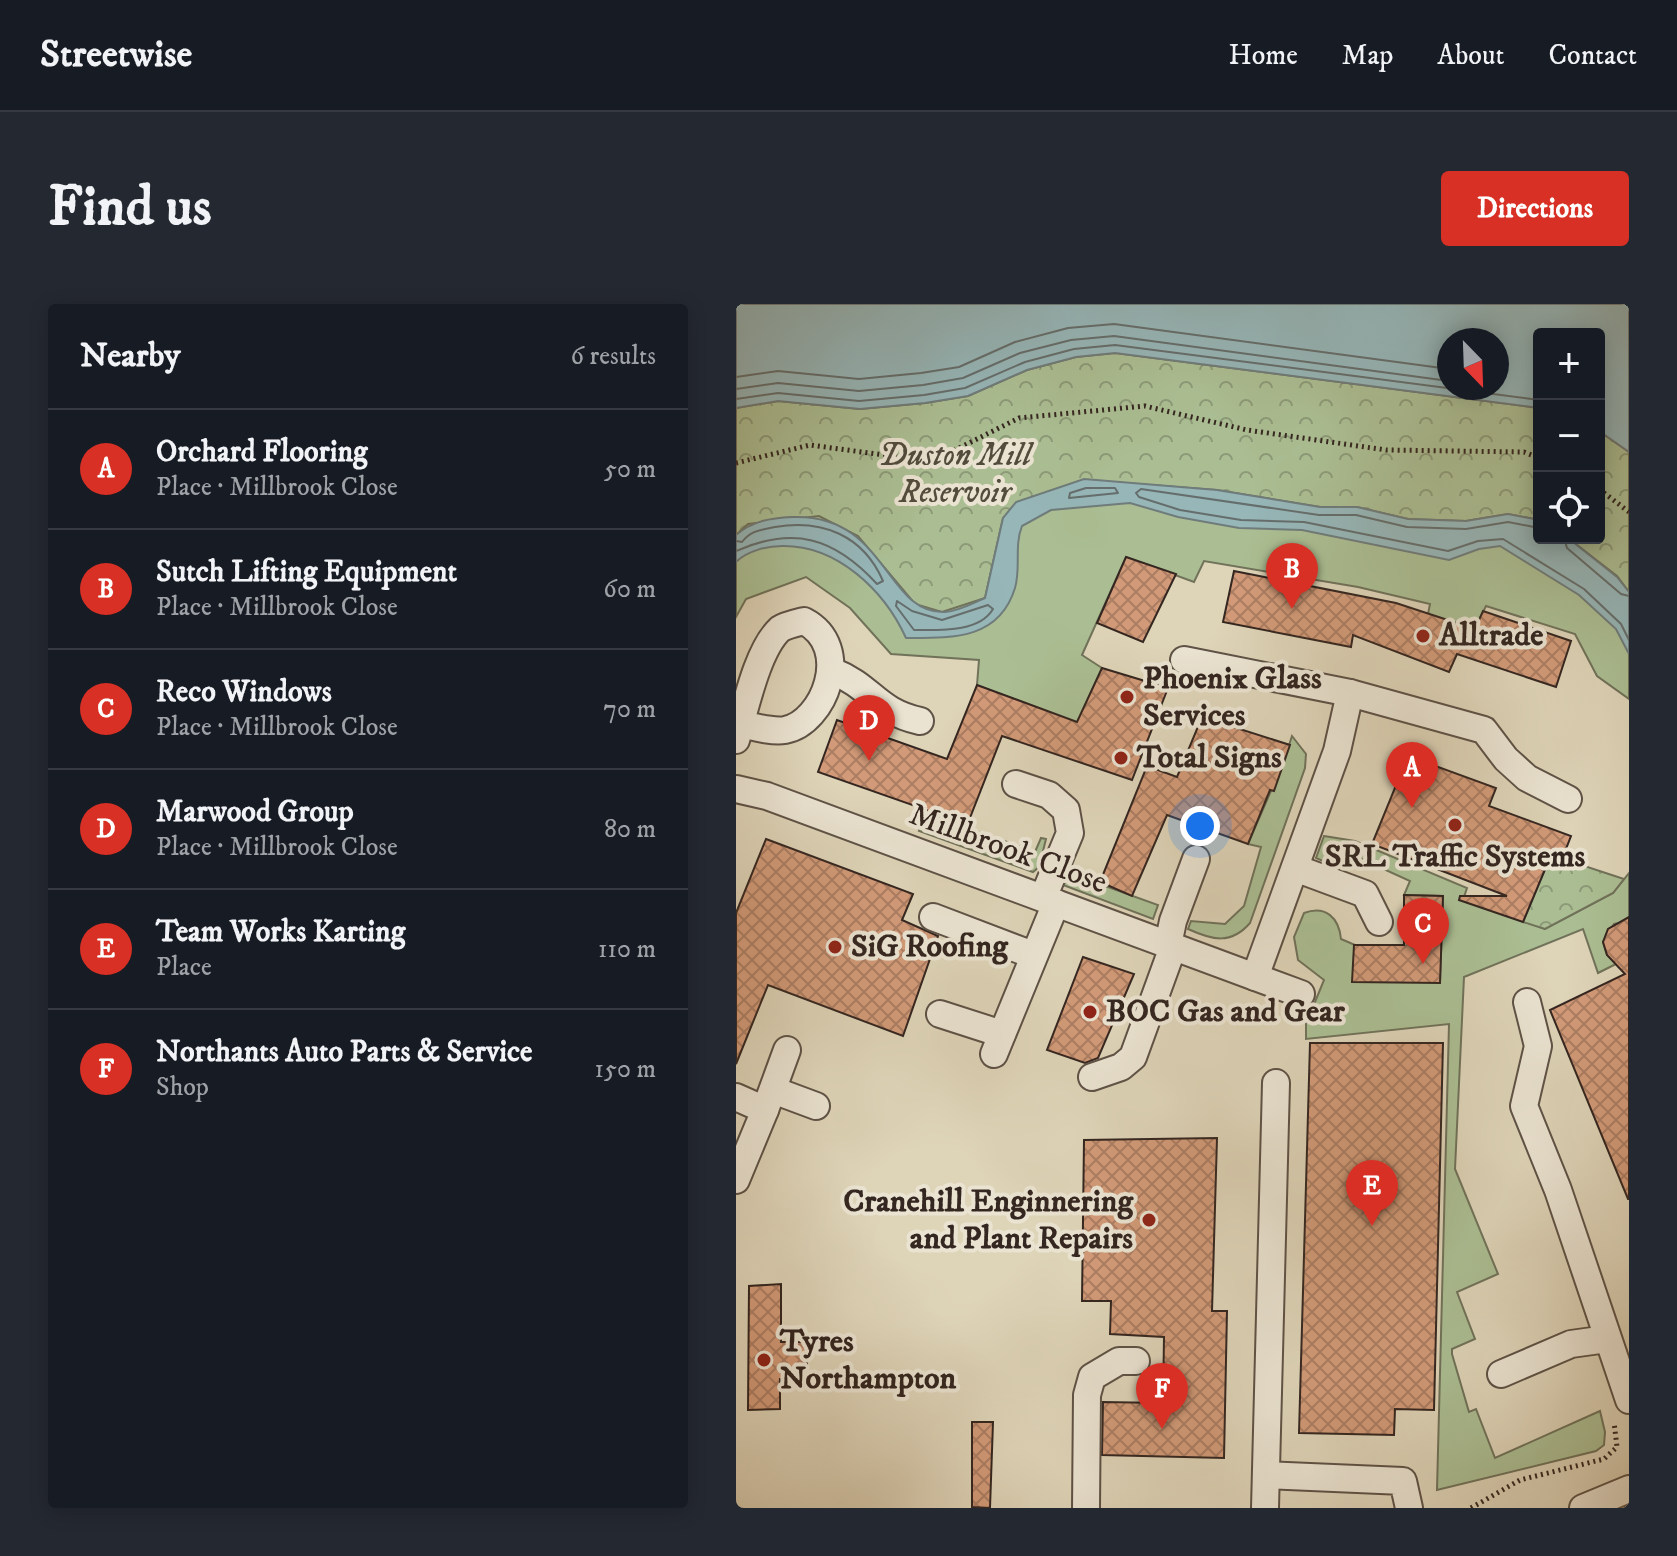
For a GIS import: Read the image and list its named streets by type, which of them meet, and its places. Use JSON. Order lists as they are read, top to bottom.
{
  "streets": {
    "street": ["Millbrook Close"]
  },
  "parks": ["Duston Mill Reservoir"],
  "places": [
    "Alltrade",
    "Phoenix Glass Services",
    "Total Signs",
    "SRL Traffic Systems",
    "SiG Roofing",
    "BOC Gas and Gear",
    "Cranehill Enginnering and Plant Repairs",
    "Tyres Northampton"
  ],
  "north": "bottom right",
  "page": {
    "header": "Streetwise",
    "nav": [
      "Home",
      "Map",
      "About",
      "Contact"
    ],
    "buttons": "Directions",
    "title": "Find us",
    "heading": ["Nearby", "6 results"],
    "map_buttons": ["+", "−"],
    "list": [
      {
        "mark": "A",
        "name": "Orchard Flooring",
        "note": "Place · Millbrook Close",
        "value": "50 m"
      },
      {
        "mark": "B",
        "name": "Sutch Lifting Equipment",
        "note": "Place · Millbrook Close",
        "value": "60 m"
      },
      {
        "mark": "C",
        "name": "Reco Windows",
        "note": "Place · Millbrook Close",
        "value": "70 m"
      },
      {
        "mark": "D",
        "name": "Marwood Group",
        "note": "Place · Millbrook Close",
        "value": "80 m"
      },
      {
        "mark": "E",
        "name": "Team Works Karting",
        "note": "Place",
        "value": "110 m"
      },
      {
        "mark": "F",
        "name": "Northants Auto Parts & Service",
        "note": "Shop",
        "value": "150 m"
      }
    ],
    "pins": [
      "B",
      "D",
      "A",
      "C",
      "E",
      "F"
    ]
  }
}
